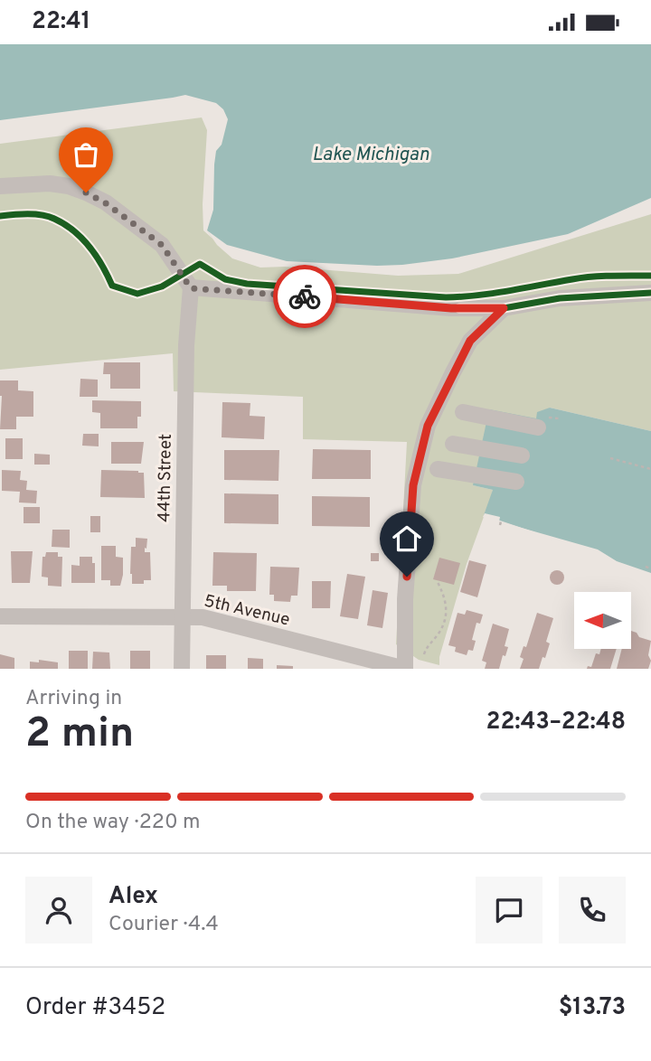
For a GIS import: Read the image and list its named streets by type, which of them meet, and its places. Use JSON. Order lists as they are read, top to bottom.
{
  "streets": {
    "street": ["44th Street", "5th Avenue"]
  },
  "crossings": [
    ["44th Street", "5th Avenue"]
  ],
  "water": ["Lake Michigan"],
  "north": "left",
  "page": {
    "status": "22:41",
    "heading": ["2 min", "Arriving in", "22:43–22:48"],
    "panel": [
      "Alex",
      "Courier · 4.4",
      "Order #3452",
      "$13.73"
    ],
    "bar": "On the way · 220 m"
  }
}
